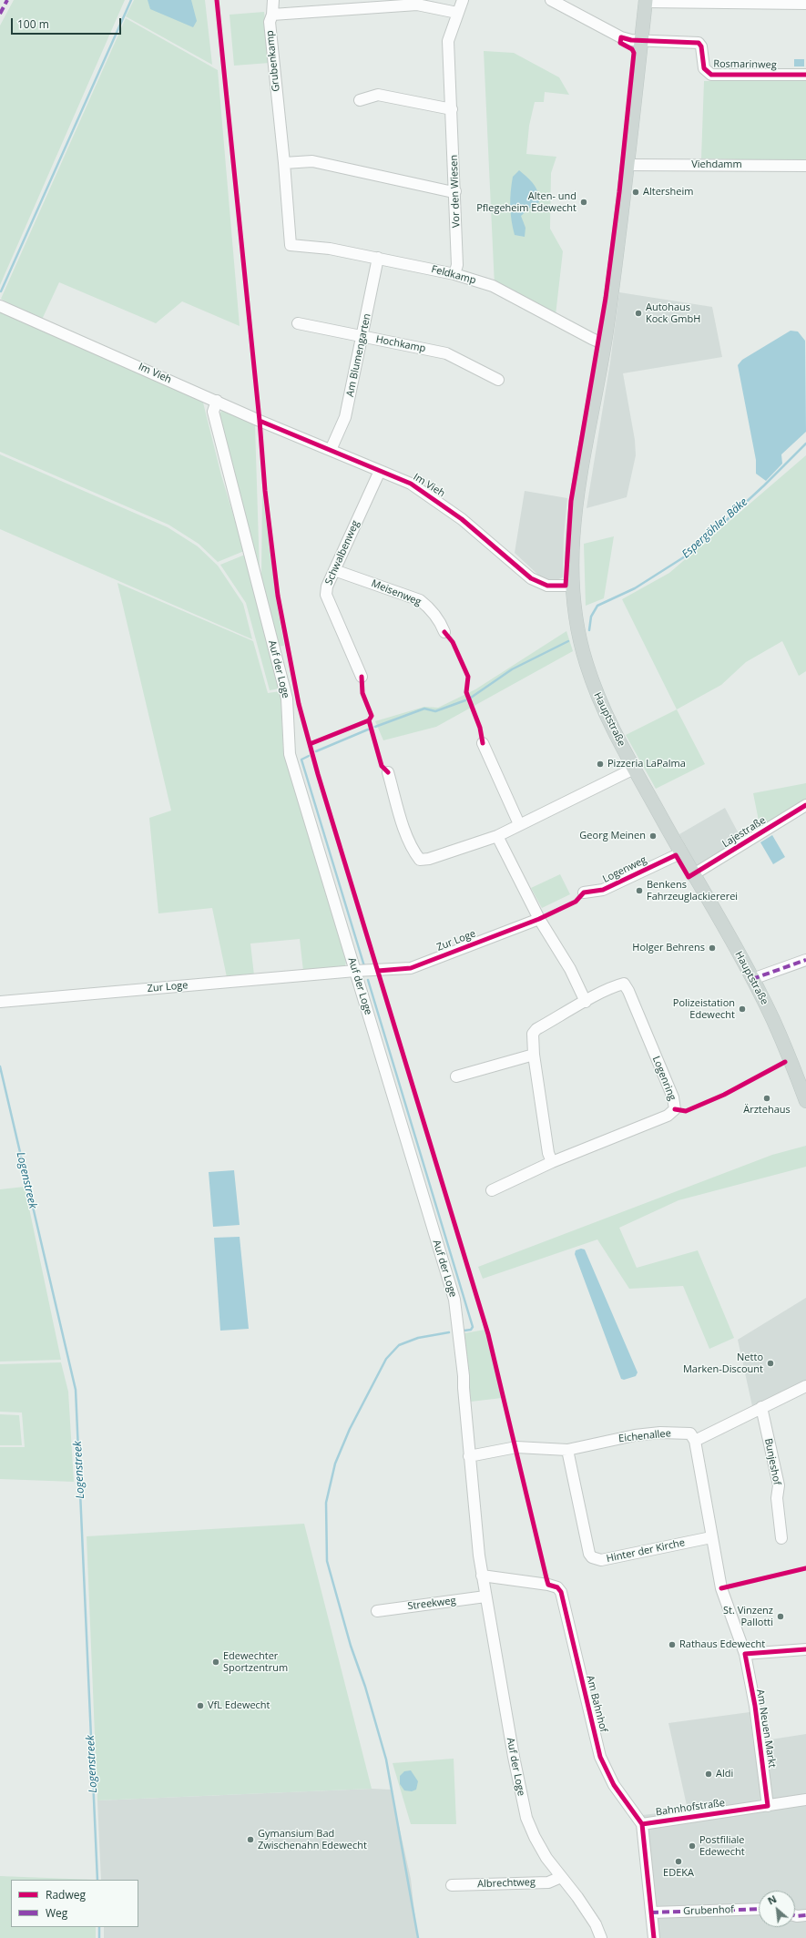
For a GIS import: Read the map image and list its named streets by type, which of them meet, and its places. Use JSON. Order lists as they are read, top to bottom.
{
  "streets": {
    "main road": ["Hauptstraße"],
    "street": [
      "Grubenkamp",
      "Rosmarinweg",
      "Viehdamm",
      "Vor den Wiesen",
      "Feldkamp",
      "Hochkamp",
      "Am Blumengarten",
      "Im Vieh",
      "Schwalbenweg",
      "Meisenweg",
      "Auf der Loge",
      "Lajestraße",
      "Logenweg",
      "Zur Loge",
      "Logenring",
      "Eichenallee",
      "Bunjeshof",
      "Hinter der Kirche",
      "Streekweg",
      "Am Bahnhof",
      "Am Neuen Markt",
      "Bahnhofstraße",
      "Albrechtweg",
      "Grubenhof"
    ]
  },
  "crossings": [
    ["Grubenkamp", "Vor den Wiesen"],
    ["Grubenkamp", "Feldkamp"],
    ["Viehdamm", "Hauptstraße"],
    ["Vor den Wiesen", "Feldkamp"],
    ["Feldkamp", "Am Blumengarten"],
    ["Feldkamp", "Hauptstraße"],
    ["Hochkamp", "Am Blumengarten"],
    ["Am Blumengarten", "Im Vieh"],
    ["Im Vieh", "Schwalbenweg"],
    ["Im Vieh", "Auf der Loge"],
    ["Im Vieh", "Hauptstraße"],
    ["Schwalbenweg", "Meisenweg"],
    ["Auf der Loge", "Zur Loge"],
    ["Auf der Loge", "Eichenallee"],
    ["Auf der Loge", "Streekweg"],
    ["Auf der Loge", "Am Bahnhof"],
    ["Auf der Loge", "Albrechtweg"],
    ["Hauptstraße", "Lajestraße"],
    ["Hauptstraße", "Logenweg"],
    ["Eichenallee", "Hinter der Kirche"],
    ["Hinter der Kirche", "Am Neuen Markt"],
    ["Am Bahnhof", "Bahnhofstraße"],
    ["Am Neuen Markt", "Bahnhofstraße"]
  ],
  "water": ["Espergöhler Bäke", "Logenstreek"],
  "places": [
    "Altersheim",
    "Alten- und Pflegeheim Edewecht",
    "Autohaus Kock GmbH",
    "Pizzeria LaPalma",
    "Georg Meinen",
    "Benkens Fahrzeuglackiererei",
    "Holger Behrens",
    "Polizeistation Edewecht",
    "Ärztehaus",
    "Netto Marken-Discount",
    "St. Vinzenz Pallotti",
    "Rathaus Edewecht",
    "Edewechter Sportzentrum",
    "VfL Edewecht",
    "Aldi",
    "Gymansium Bad Zwischenahn Edewecht",
    "Postfiliale Edewecht",
    "EDEKA"
  ],
  "legend": ["Radweg", "Weg"],
  "scale_bar": "100 m",
  "north": "top left"
}
